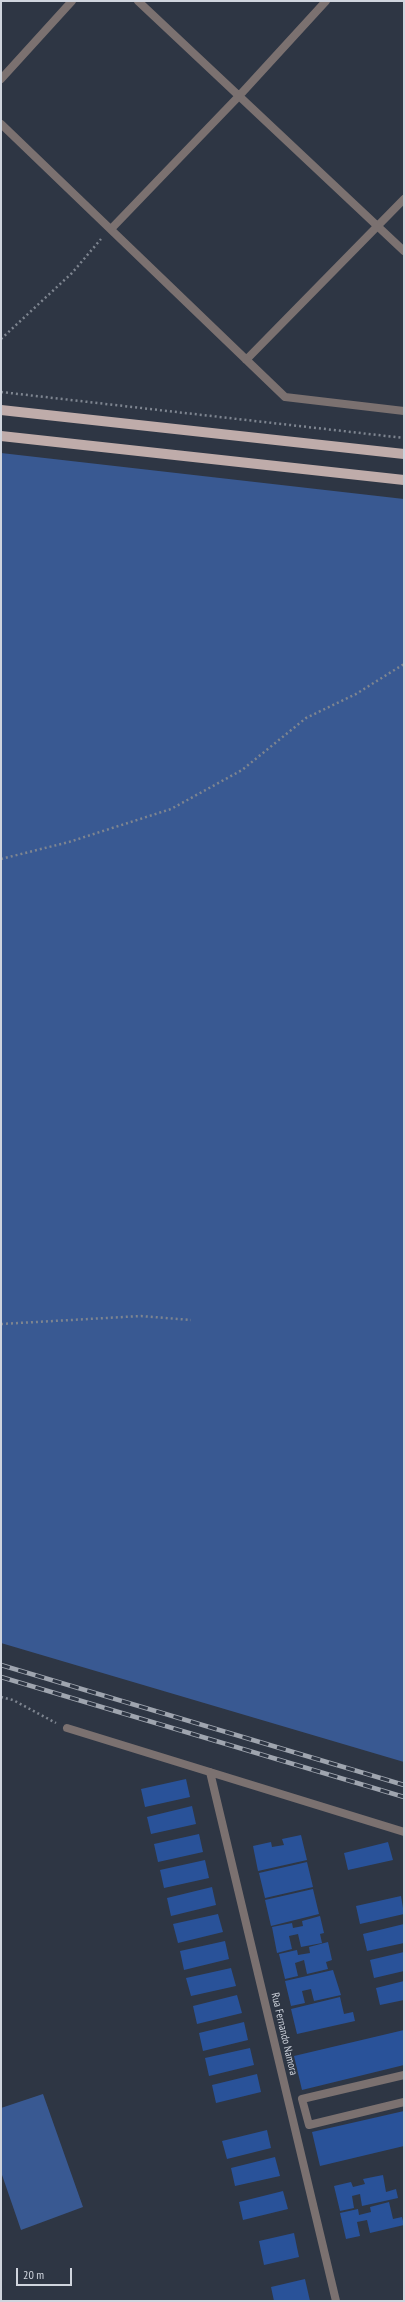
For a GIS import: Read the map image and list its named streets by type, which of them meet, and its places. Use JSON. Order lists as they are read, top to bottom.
{
  "streets": {
    "street": ["Rua Fernando Namora"]
  },
  "scale_bar": "20 m"
}
